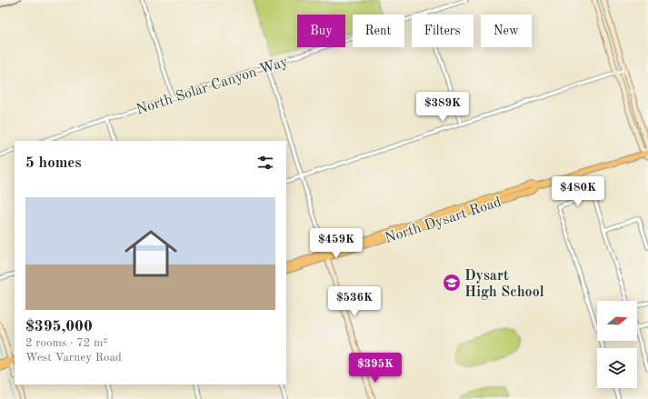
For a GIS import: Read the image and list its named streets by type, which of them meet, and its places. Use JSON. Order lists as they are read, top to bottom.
{
  "streets": {
    "main road": ["North Dysart Road"],
    "street": ["North Solar Canyon Way"]
  },
  "places": {
    "school or university": ["Dysart High School"]
  },
  "north": "right",
  "page": {
    "chip": [
      "Buy",
      "Rent",
      "Filters",
      "New"
    ],
    "price": [
      "$389K",
      "$480K",
      "$459K",
      "$536K",
      "$395K"
    ],
    "heading": "5 homes",
    "list": [
      {
        "name": "$395,000",
        "note": "2 rooms · 72 m² · West Varney Road"
      }
    ]
  }
}
